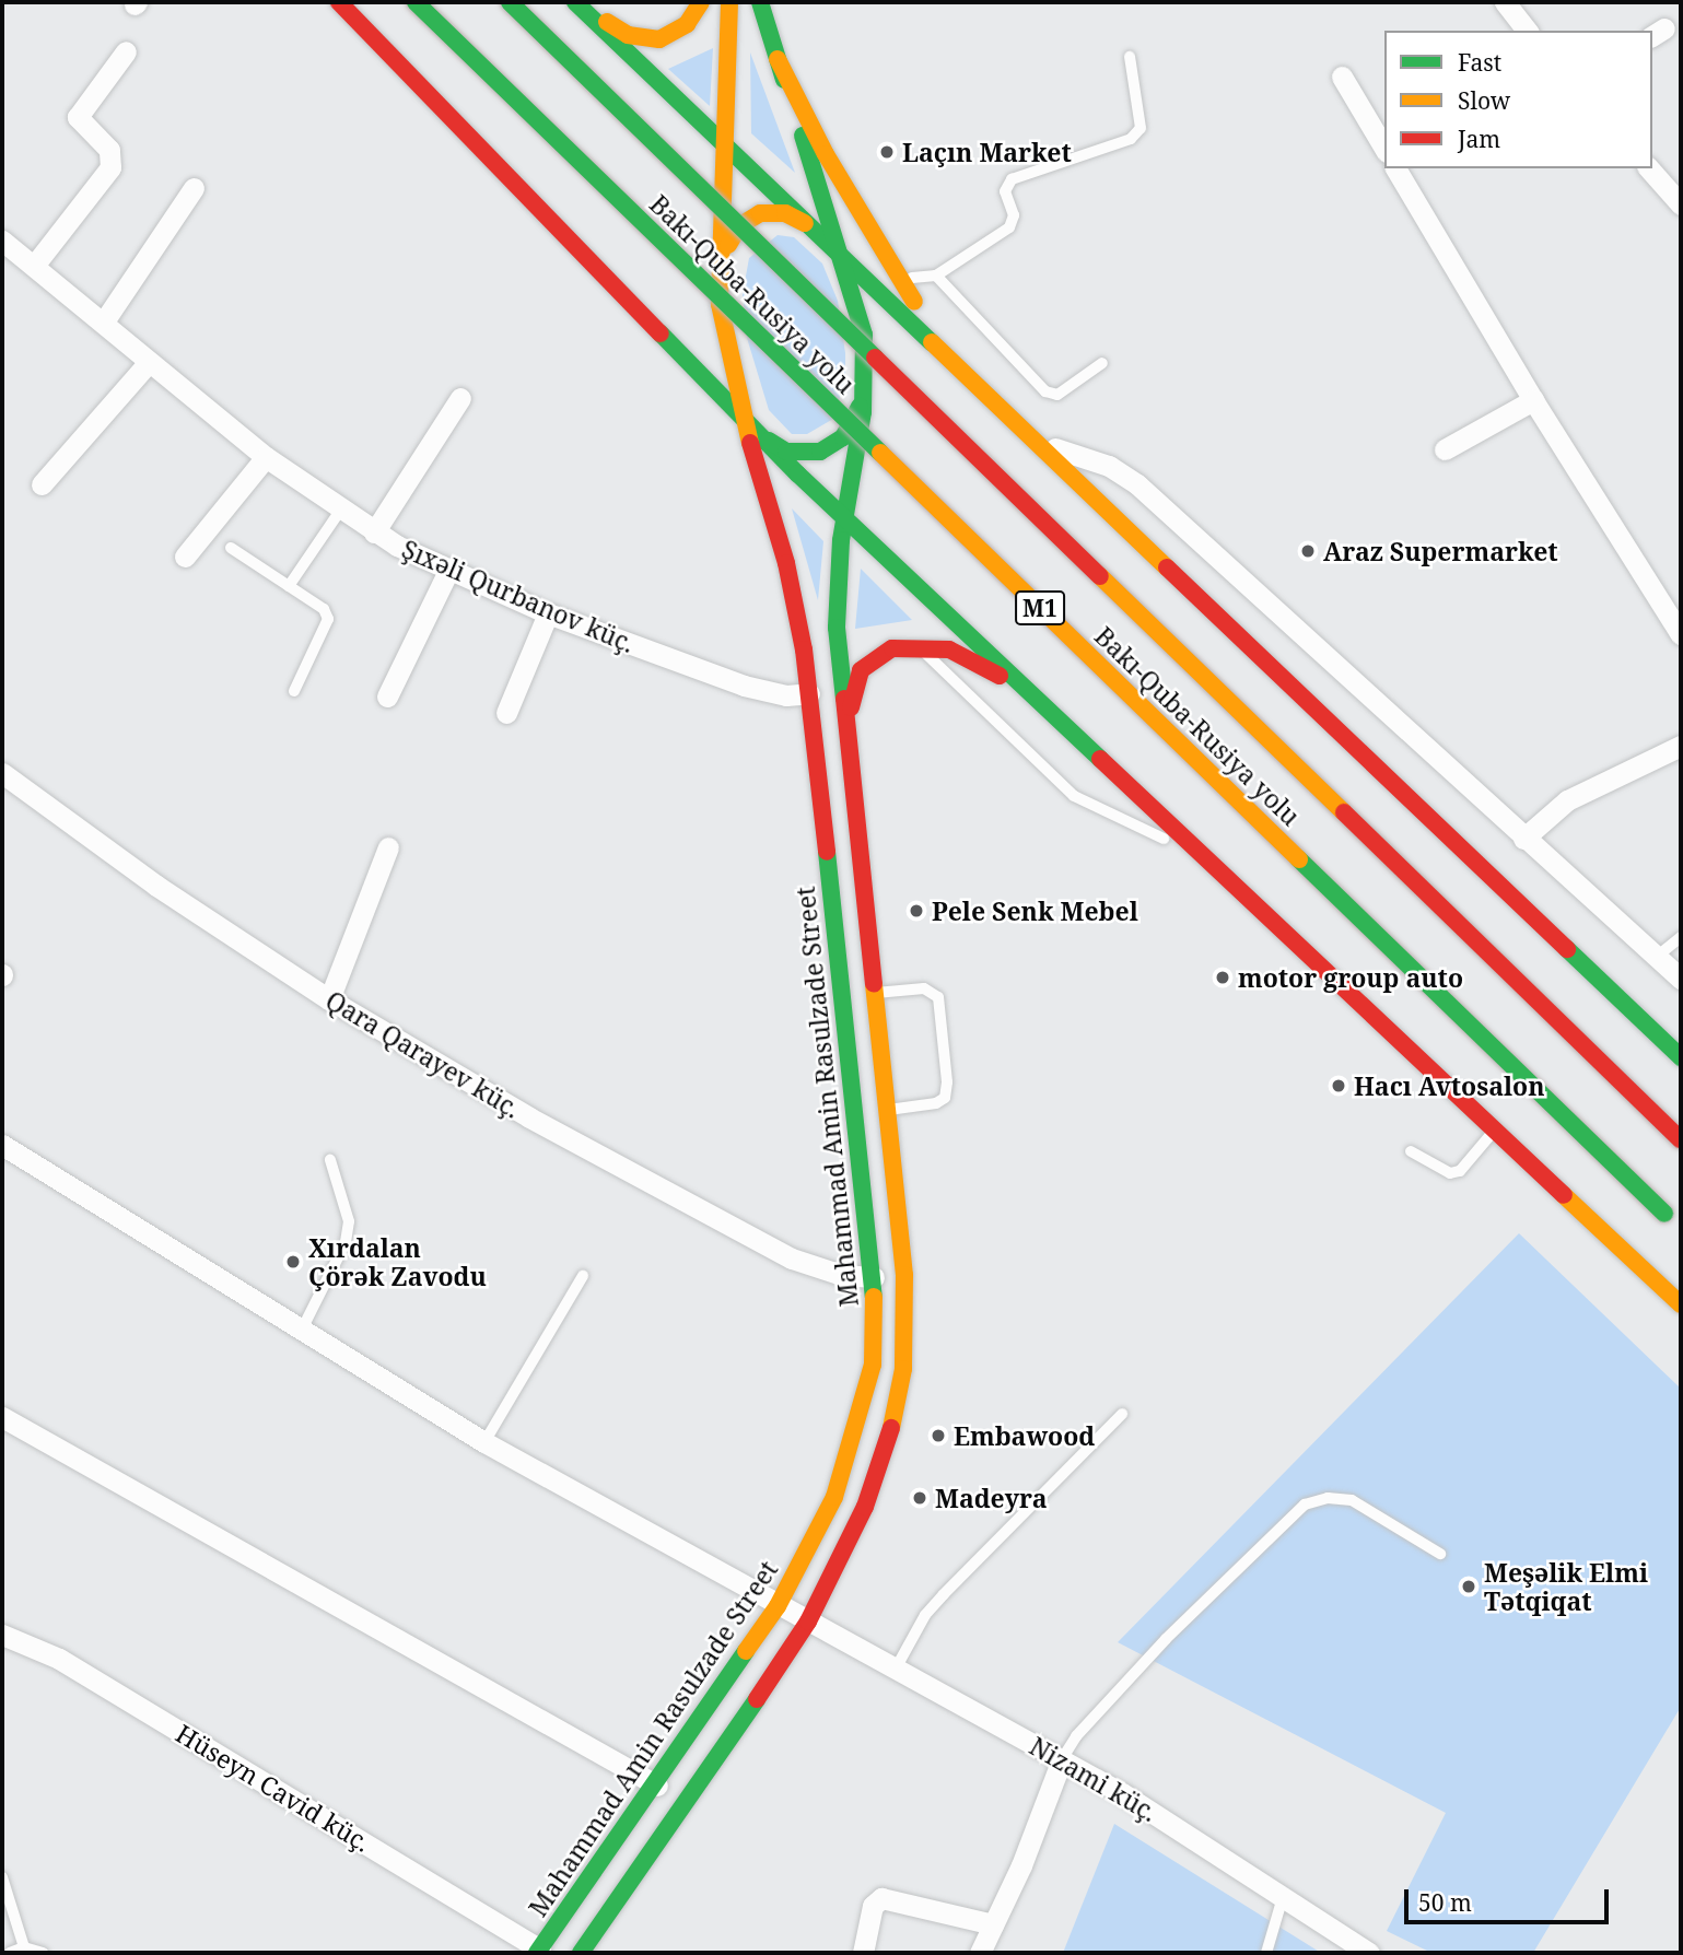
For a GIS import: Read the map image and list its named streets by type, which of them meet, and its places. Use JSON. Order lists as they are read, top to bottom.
{
  "streets": {
    "main road": ["Bakı-Quba-Rusiya yolu", "M1", "Mahammad Amin Rasulzade Street"],
    "street": [
      "Şıxəli Qurbanov küç.",
      "Qara Qarayev küç.",
      "Nizami küç.",
      "Hüseyn Cavid küç."
    ]
  },
  "crossings": [
    ["Şıxəli Qurbanov küç.", "Mahammad Amin Rasulzade Street"],
    ["Qara Qarayev küç.", "Mahammad Amin Rasulzade Street"],
    ["Mahammad Amin Rasulzade Street", "Nizami küç."],
    ["Mahammad Amin Rasulzade Street", "Hüseyn Cavid küç."]
  ],
  "places": [
    "Laçın Market",
    "Araz Supermarket",
    "Pele Senk Mebel",
    "motor group auto",
    "Hacı Avtosalon",
    "Xırdalan Çörək Zavodu",
    "Embawood",
    "Madeyra",
    "Meşəlik Elmi Tətqiqat"
  ],
  "legend": ["Fast", "Slow", "Jam"],
  "scale_bar": "50 m"
}
